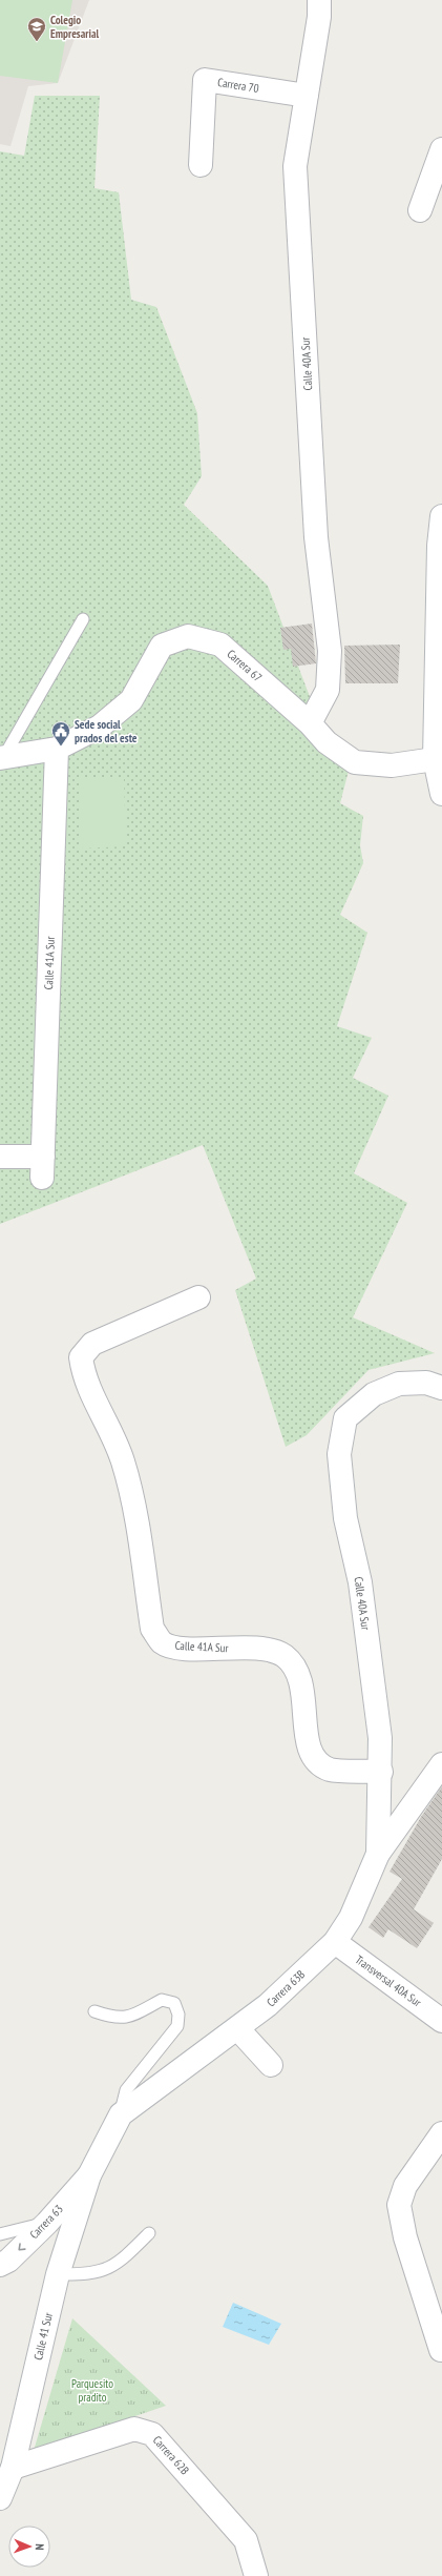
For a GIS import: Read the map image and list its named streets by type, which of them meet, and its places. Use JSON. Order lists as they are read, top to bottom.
{
  "streets": {
    "street": [
      "Carrera 70",
      "Calle 40A Sur",
      "Carrera 67",
      "Calle 41A Sur",
      "Transversal 40A Sur",
      "Carrera 63B",
      "Carrera 63",
      "Calle 41 Sur",
      "Carrera 62B"
    ]
  },
  "crossings": [
    ["Carrera 70", "Calle 40A Sur"],
    ["Calle 40A Sur", "Carrera 67"],
    ["Calle 40A Sur", "Calle 41A Sur"],
    ["Calle 40A Sur", "Carrera 63B"],
    ["Carrera 67", "Calle 41A Sur"],
    ["Transversal 40A Sur", "Carrera 63B"],
    ["Carrera 63B", "Carrera 63"],
    ["Carrera 63B", "Calle 41 Sur"],
    ["Carrera 63", "Calle 41 Sur"],
    ["Calle 41 Sur", "Carrera 62B"]
  ],
  "one_way": ["Carrera 63"],
  "parks": ["Parquesito pradito"],
  "places": {
    "school or university": ["Colegio Empresarial"],
    "public building": ["Sede social prados del este"]
  },
  "north": "right"
}
